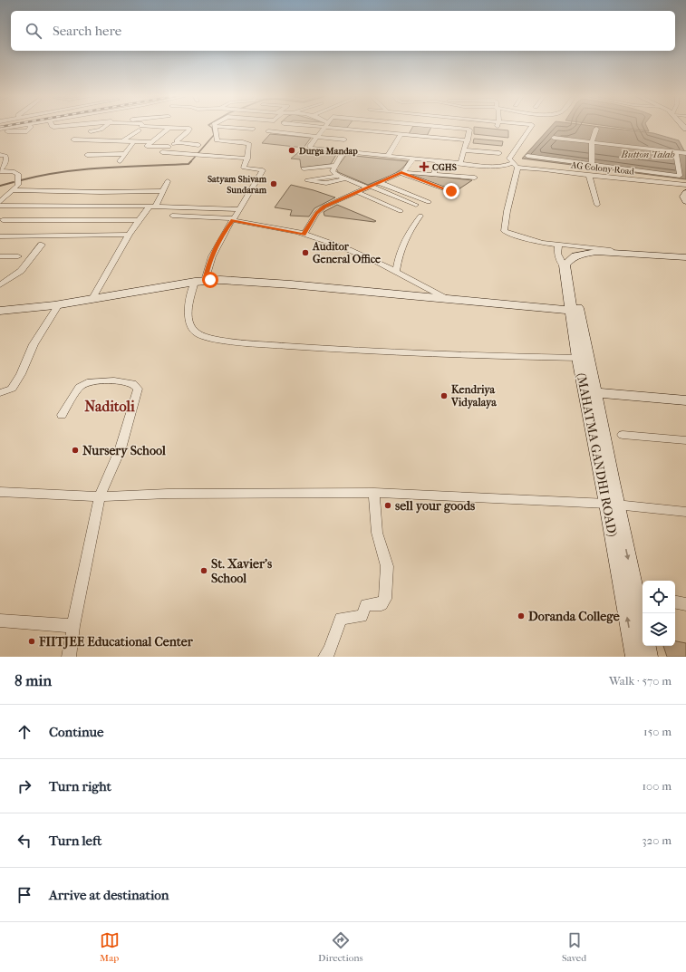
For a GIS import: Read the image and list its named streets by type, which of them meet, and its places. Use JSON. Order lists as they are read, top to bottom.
{
  "streets": {
    "main road": ["(MAHATMA GANDHI ROAD)"],
    "street": ["AG Colony Road"]
  },
  "districts": ["Naditoli"],
  "water": ["Button Talab"],
  "places": {
    "other": [
      "Durga Mandap",
      "Satyam Shivam Sundaram",
      "Auditor General Office",
      "Kendriya Vidyalaya",
      "Nursery School",
      "sell your goods",
      "St. Xavier's School",
      "Doranda College",
      "FIITJEE Educational Center"
    ],
    "health": ["CGHS"]
  },
  "page": {
    "search": "Search here",
    "heading": ["8 min", "Walk · 570 m"],
    "list": [
      ["Continue", "150 m"],
      ["Turn right", "100 m"],
      ["Turn left", "320 m"],
      "Arrive at destination"
    ],
    "nav": ["Map", "Directions", "Saved"]
  }
}
